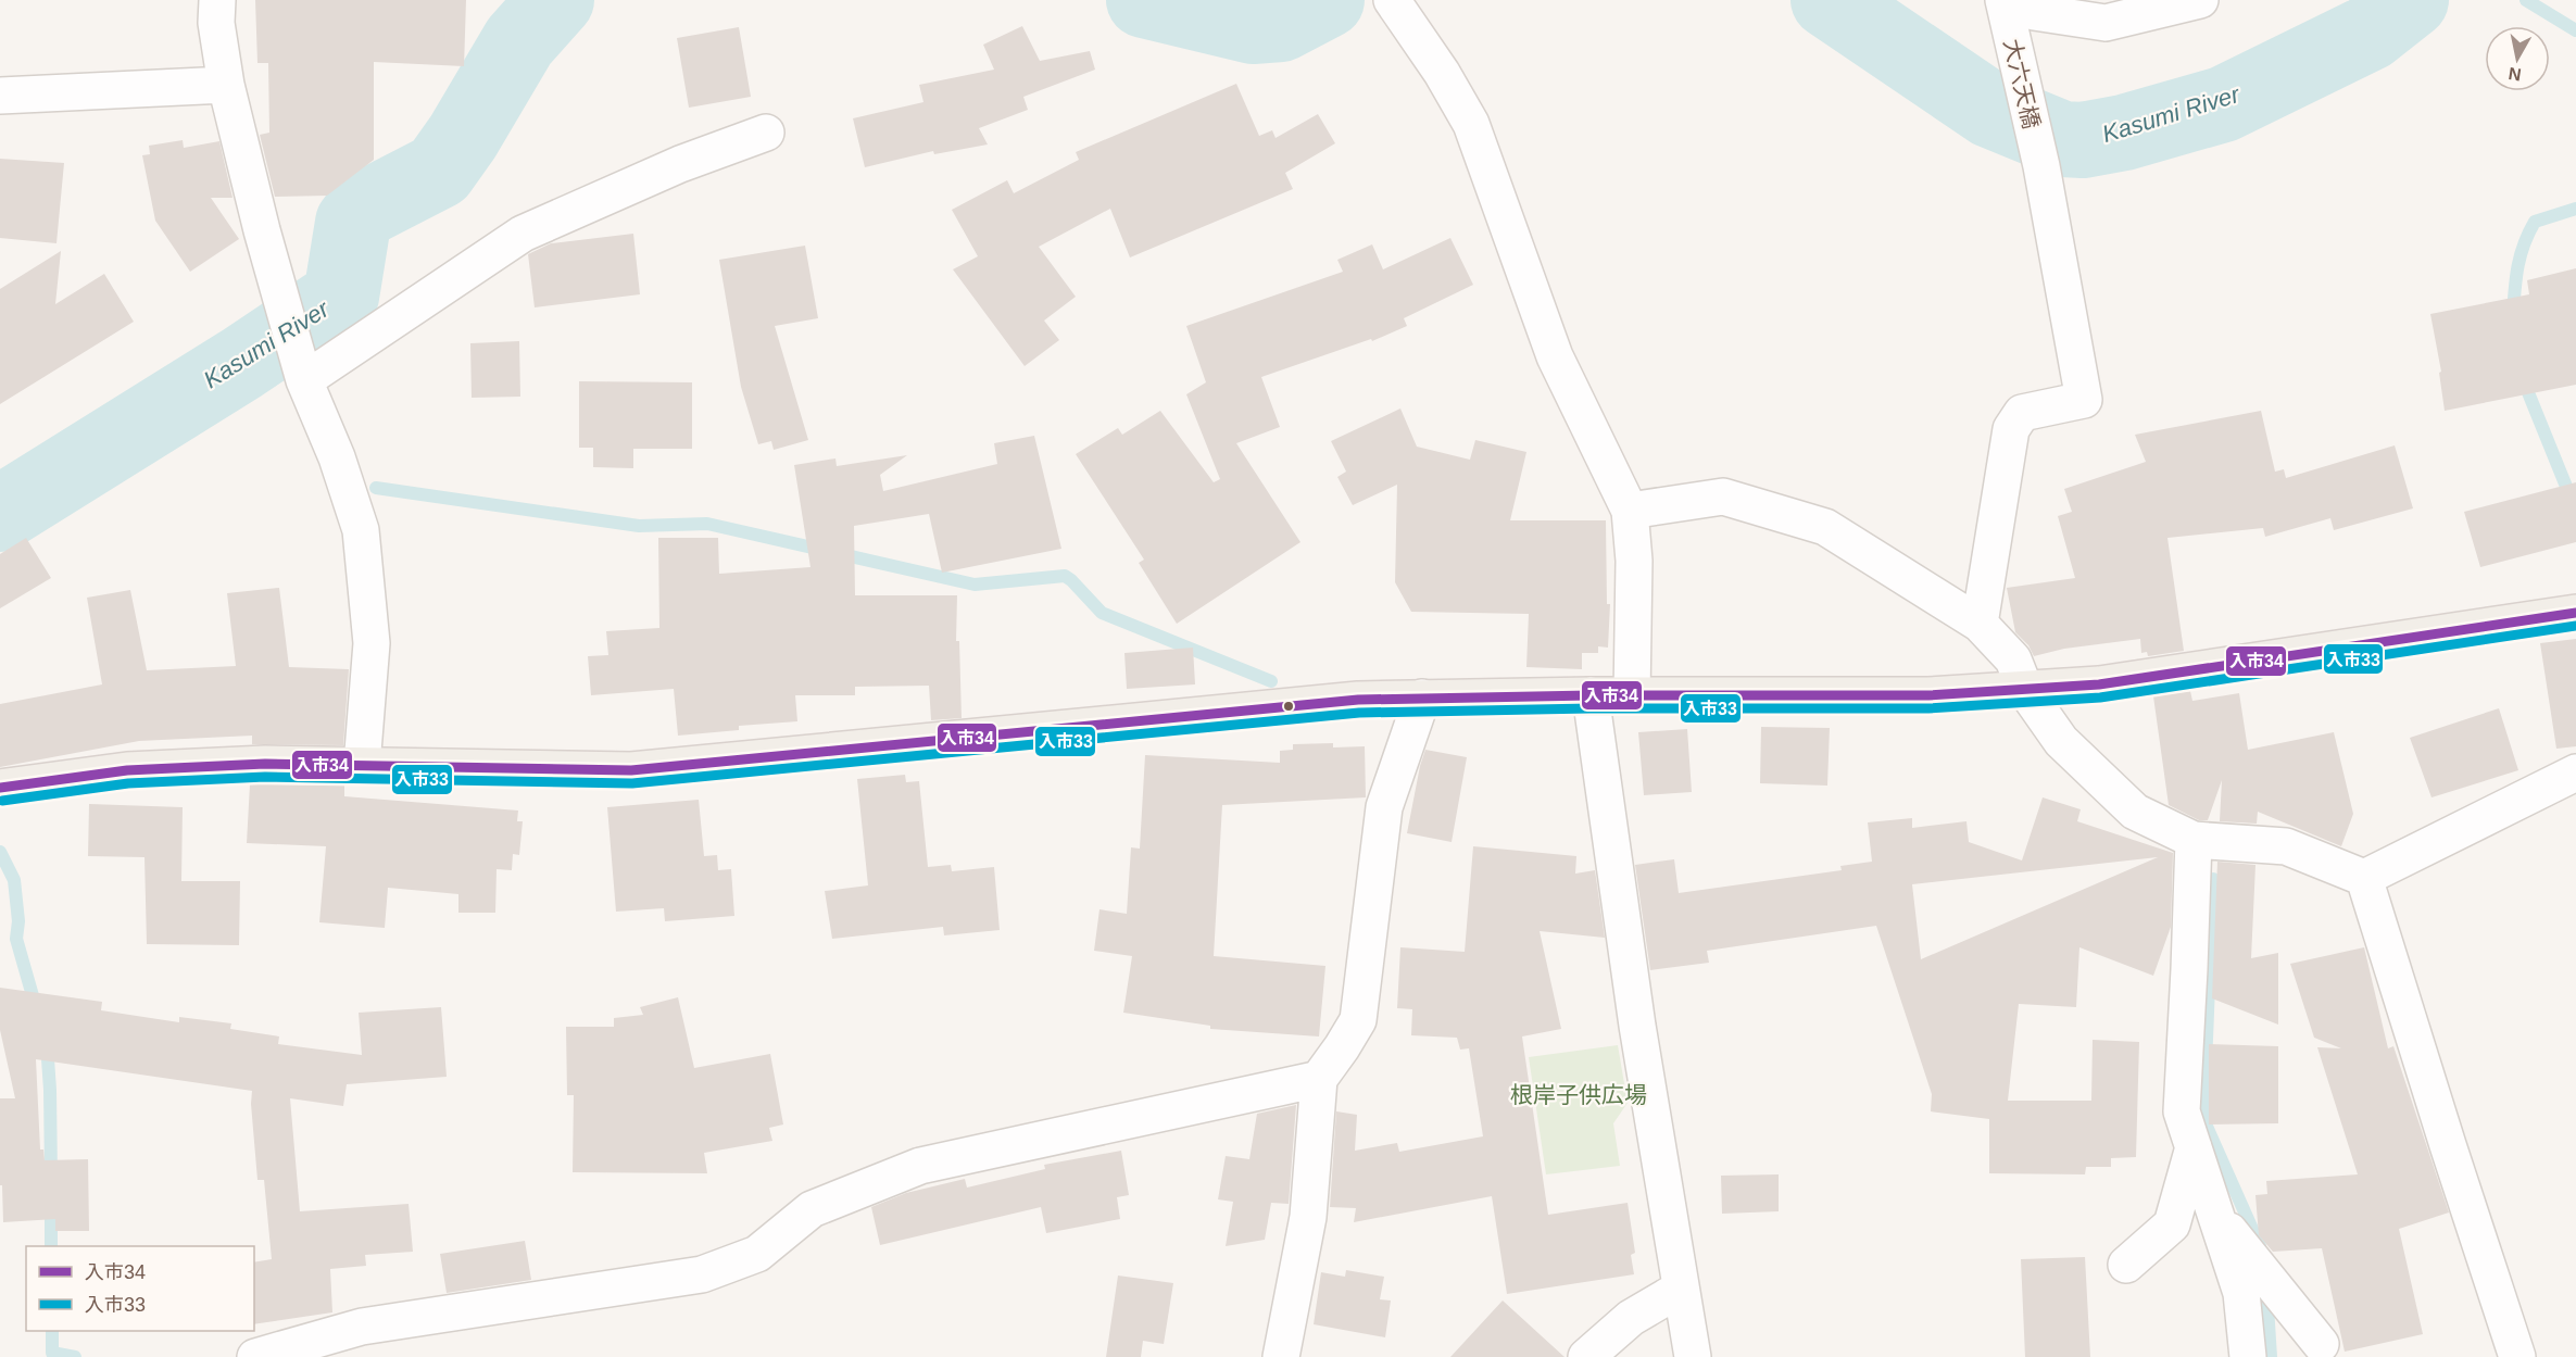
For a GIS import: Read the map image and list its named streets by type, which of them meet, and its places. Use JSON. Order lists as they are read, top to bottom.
{
  "streets": {
    "street": ["大六天橋"]
  },
  "water": ["Kasumi River"],
  "parks": ["根岸子供広場"],
  "lines": ["transit line 入市34", "transit line 入市33"],
  "legend": ["入市34", "入市33"],
  "north": "bottom"
}
